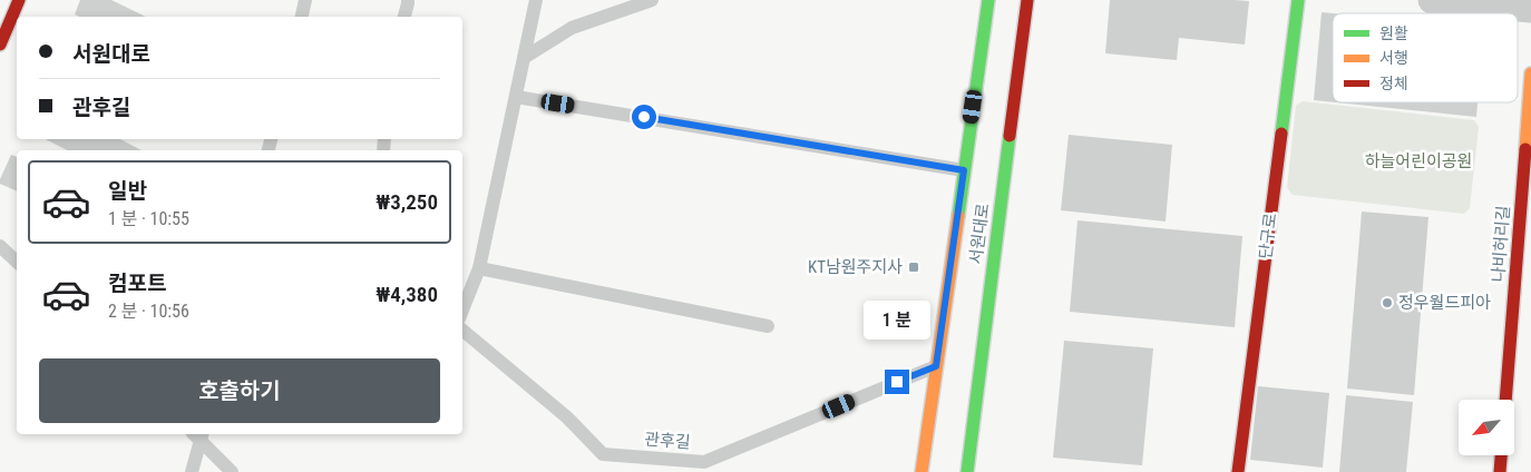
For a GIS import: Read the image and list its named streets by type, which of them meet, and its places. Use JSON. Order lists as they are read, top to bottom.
{
  "streets": {
    "street": ["서원대로", "단구로", "나비허리길"],
    "lane": ["관후길"]
  },
  "crossings": [
    ["서원대로", "관후길"]
  ],
  "parks": ["하늘어린이공원"],
  "places": {
    "transit": ["KT남원주지사"],
    "other": ["정우월드피아"]
  },
  "legend": ["원활", "서행", "정체"],
  "north": "bottom left",
  "page": {
    "banner": ["서원대로", "관후길"],
    "list": [
      {
        "name": "일반",
        "note": "1 분 · 10:55",
        "value": "₩3,250"
      },
      {
        "name": "컴포트",
        "note": "2 분 · 10:56",
        "value": "₩4,380"
      }
    ],
    "bubble": "1 분",
    "buttons": "호출하기"
  }
}
